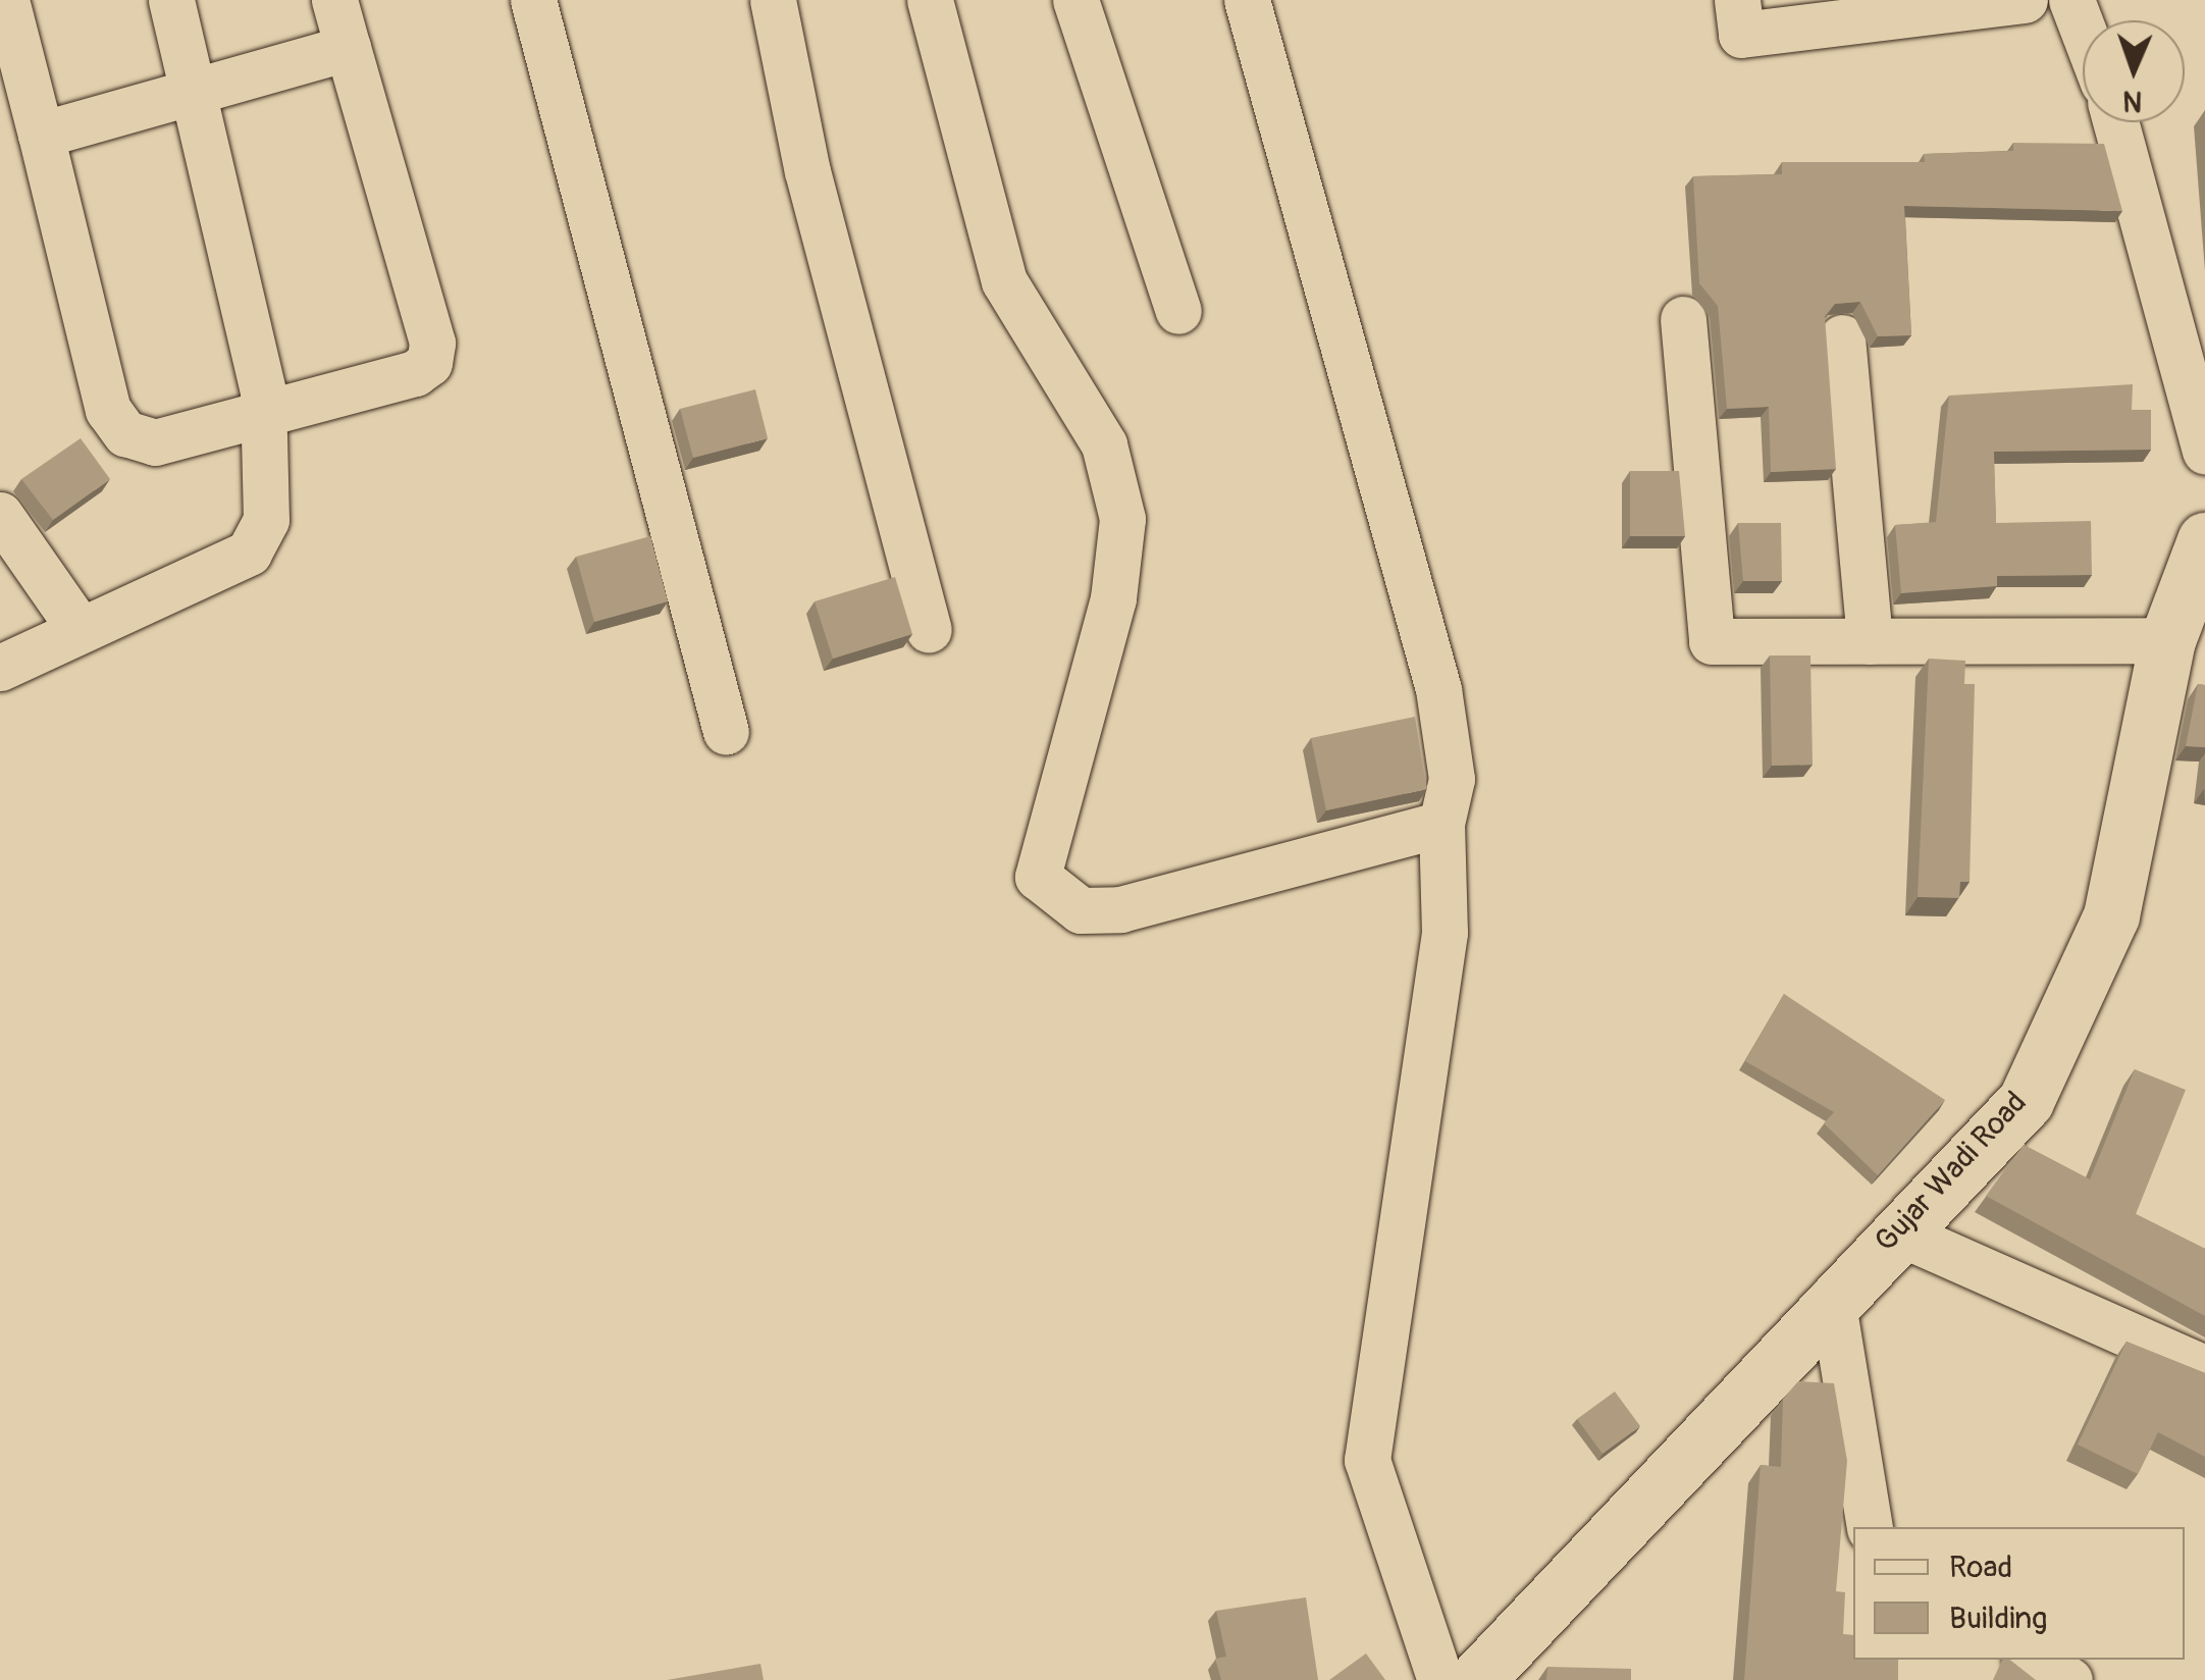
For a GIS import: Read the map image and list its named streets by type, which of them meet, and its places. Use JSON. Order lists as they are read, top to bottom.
{
  "streets": {
    "street": ["Gujar Wadi Road"]
  },
  "legend": ["Road", "Building"],
  "north": "bottom"
}
